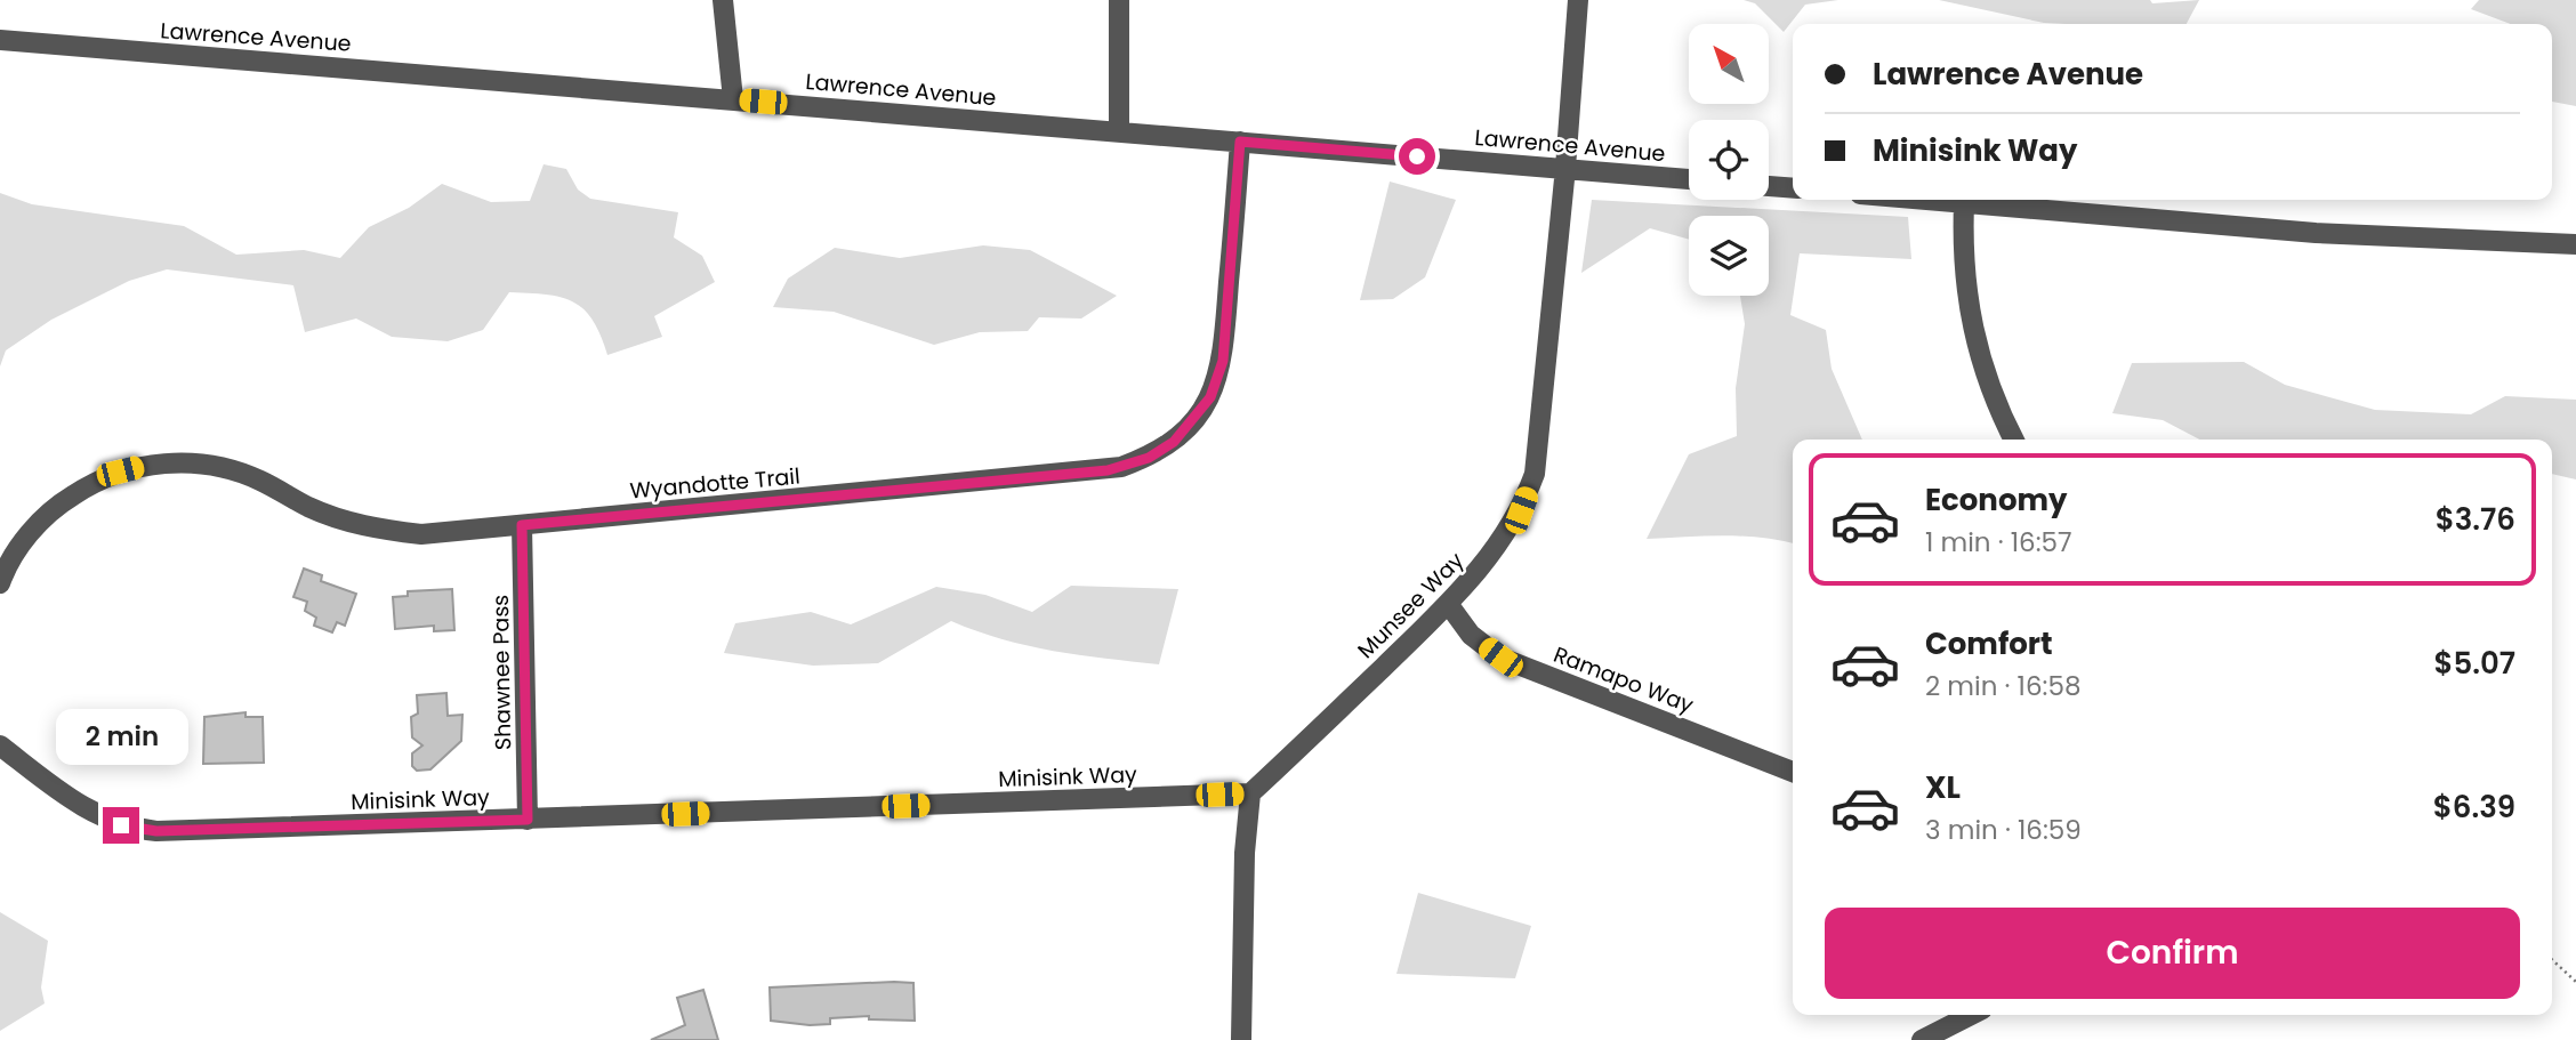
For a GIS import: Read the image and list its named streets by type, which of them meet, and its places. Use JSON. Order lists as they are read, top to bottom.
{
  "streets": {
    "street": [
      "Lawrence Avenue",
      "Wyandotte Trail",
      "Munsee Way",
      "Shawnee Pass",
      "Ramapo Way",
      "Minisink Way"
    ]
  },
  "crossings": [
    ["Lawrence Avenue", "Wyandotte Trail"],
    ["Lawrence Avenue", "Munsee Way"],
    ["Wyandotte Trail", "Shawnee Pass"],
    ["Munsee Way", "Ramapo Way"],
    ["Munsee Way", "Minisink Way"],
    ["Shawnee Pass", "Minisink Way"]
  ],
  "north": "top left",
  "page": {
    "banner": ["Lawrence Avenue", "Minisink Way"],
    "list": [
      {
        "name": "Economy",
        "note": "1 min · 16:57",
        "value": "$3.76"
      },
      {
        "name": "Comfort",
        "note": "2 min · 16:58",
        "value": "$5.07"
      },
      {
        "name": "XL",
        "note": "3 min · 16:59",
        "value": "$6.39"
      }
    ],
    "bubble": "2 min",
    "buttons": "Confirm"
  }
}
